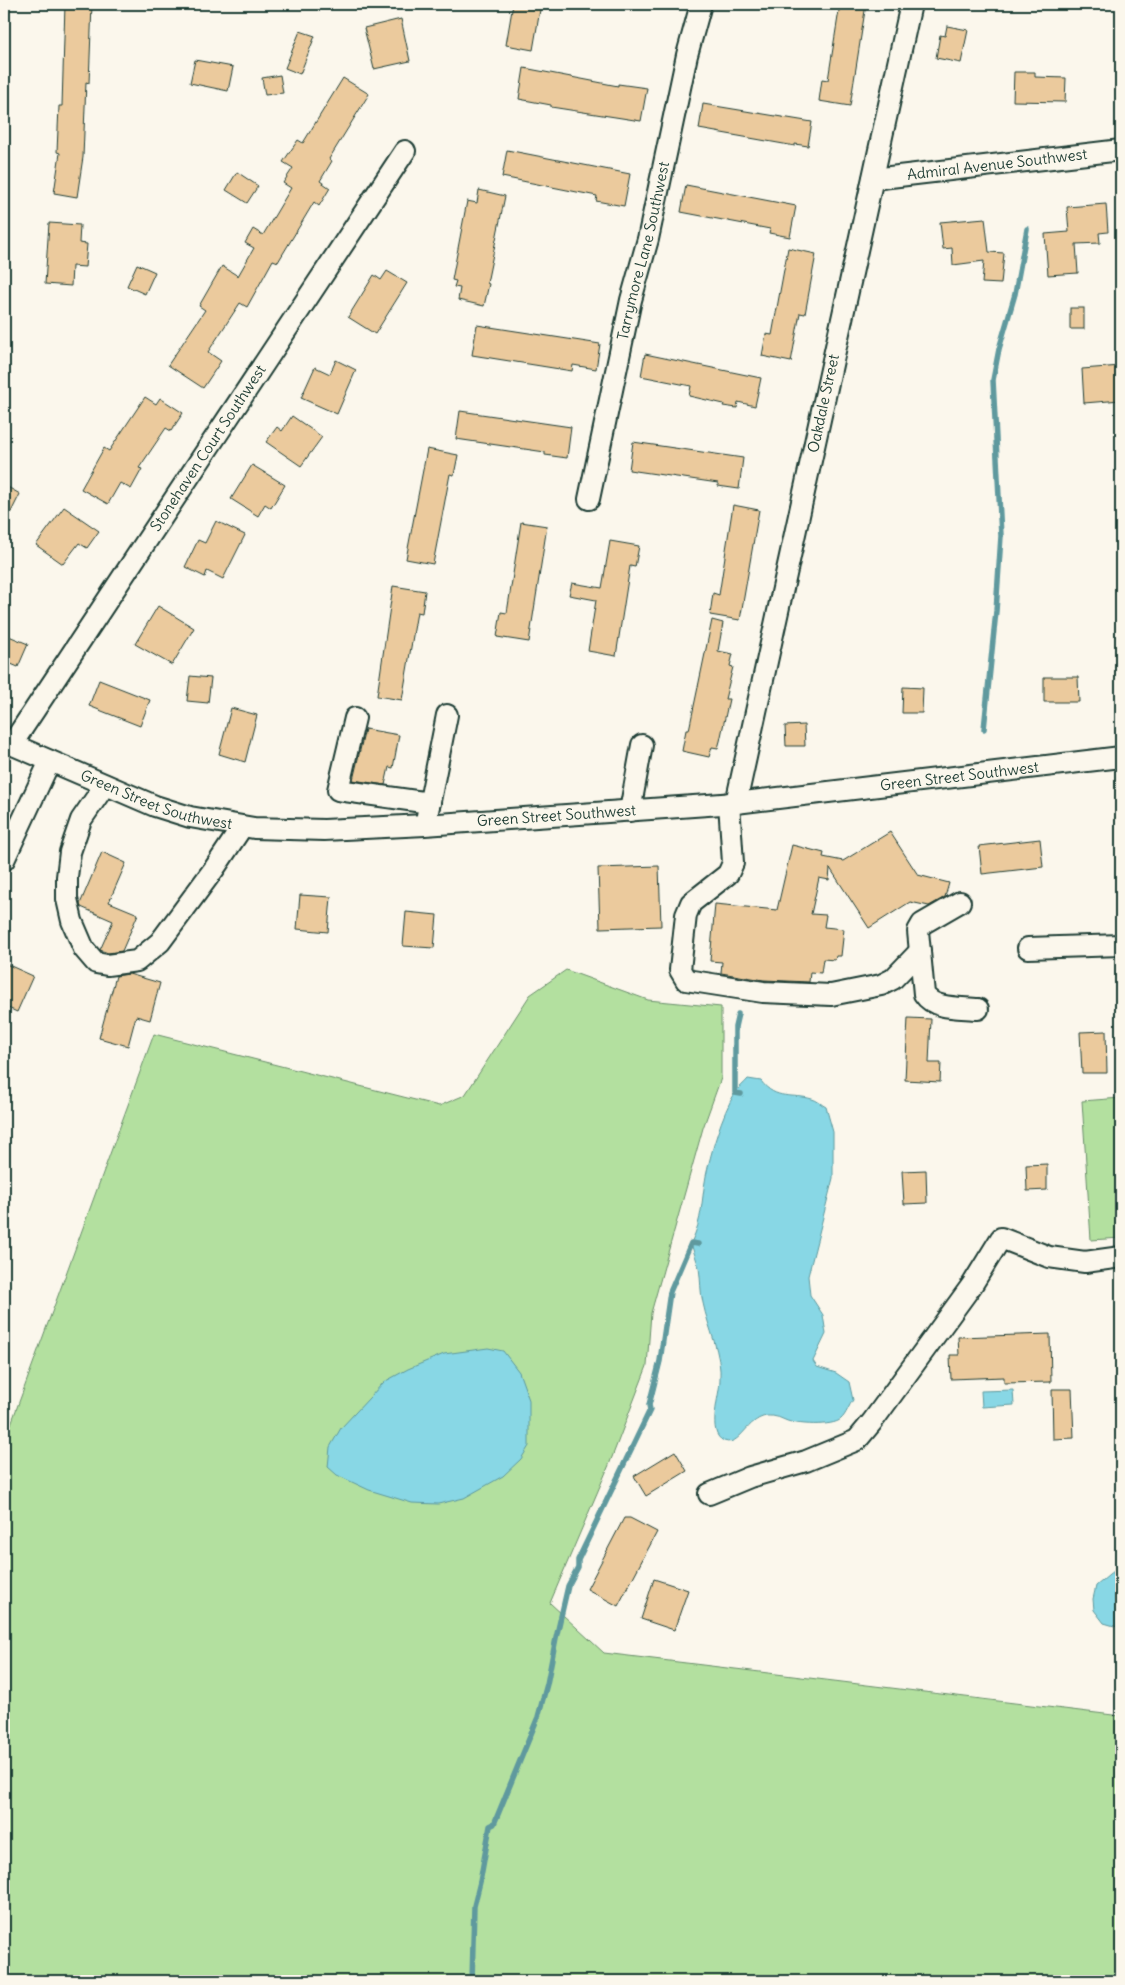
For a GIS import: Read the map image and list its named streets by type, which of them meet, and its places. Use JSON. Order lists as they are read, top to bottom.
{
  "streets": {
    "street": [
      "Admiral Avenue Southwest",
      "Tarrymore Lane Southwest",
      "Oakdale Street",
      "Stonehaven Court Southwest",
      "Green Street Southwest"
    ]
  },
  "crossings": [
    ["Admiral Avenue Southwest", "Oakdale Street"],
    ["Oakdale Street", "Green Street Southwest"],
    ["Stonehaven Court Southwest", "Green Street Southwest"]
  ]
}
